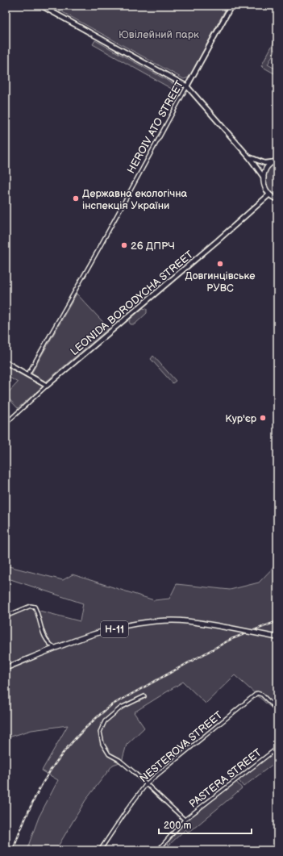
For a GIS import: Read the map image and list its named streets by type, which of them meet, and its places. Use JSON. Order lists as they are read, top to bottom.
{
  "streets": {
    "main road": ["Н-11"],
    "street": [
      "HEROIV ATO STREET",
      "LEONIDA BORODYCHA STREET",
      "NESTEROVA STREET",
      "PASTERA STREET"
    ]
  },
  "parks": ["Ювілейний парк"],
  "places": [
    "Державна екологічна інспекція України",
    "26 ДПРЧ",
    "Довгинцівське РУВС",
    "Кур'єр"
  ],
  "scale_bar": "200 m"
}
